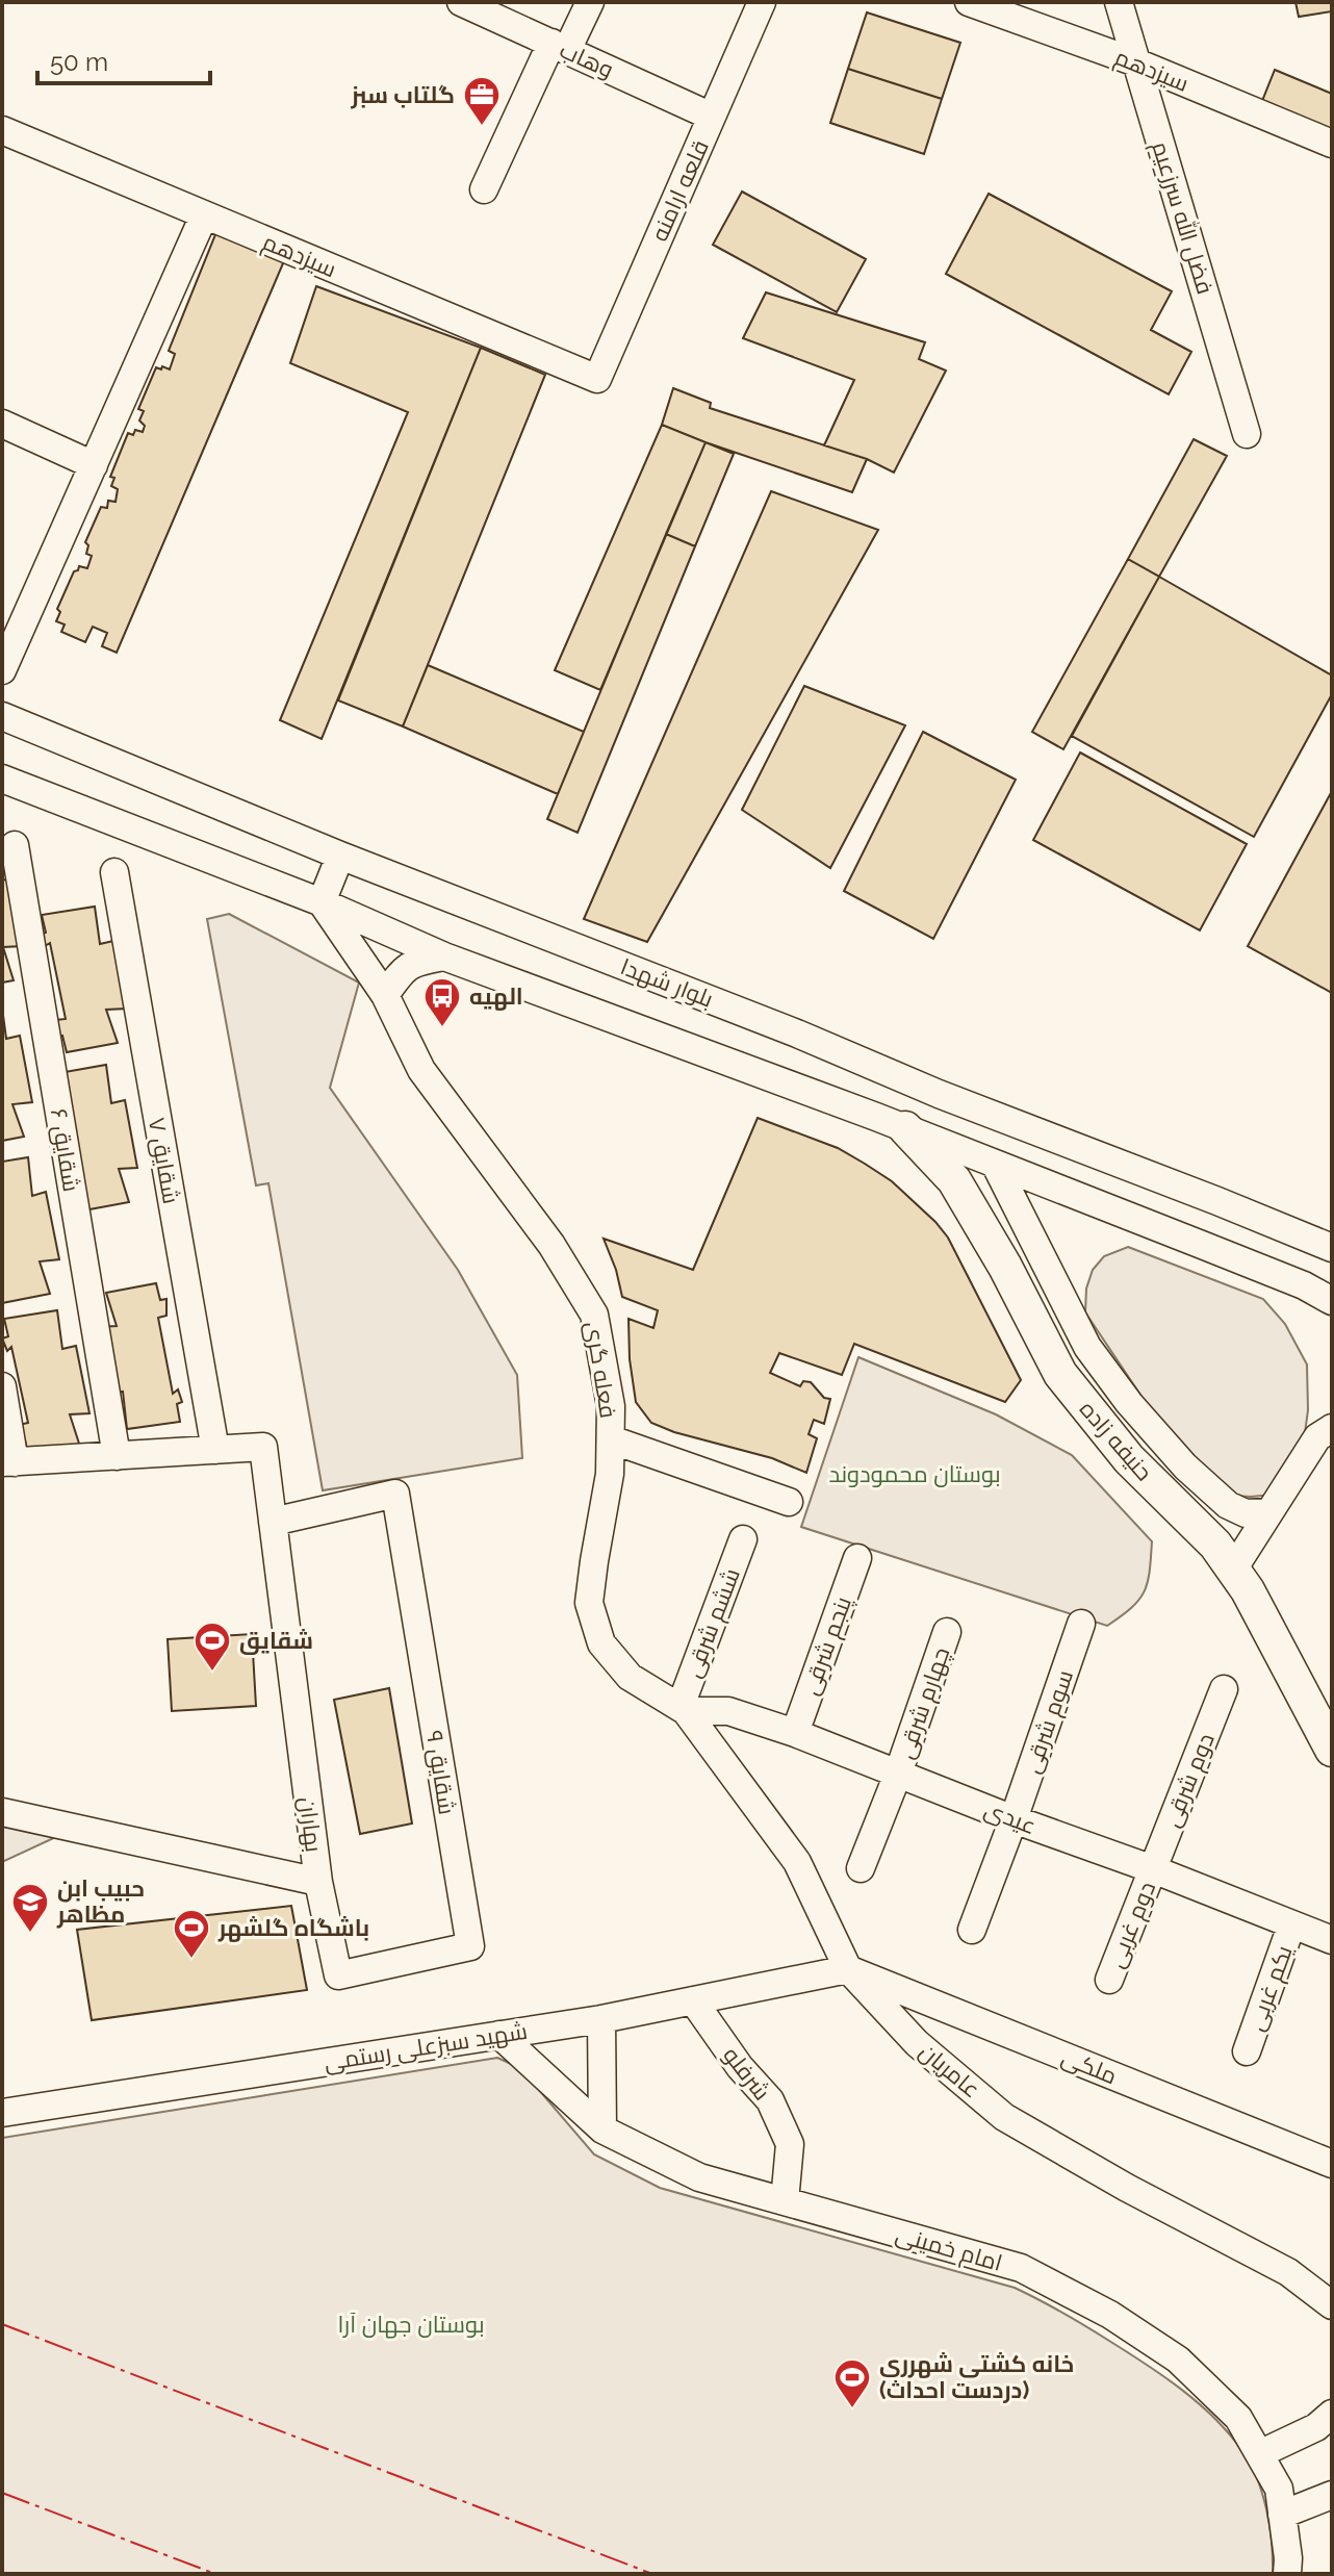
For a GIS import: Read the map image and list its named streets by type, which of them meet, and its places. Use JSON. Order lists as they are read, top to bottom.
{
  "streets": {
    "main road": ["حنیفه زاده"],
    "street": [
      "وهاب",
      "سیزدهم",
      "قلعه ارامنه",
      "فضل الله سرزعیم",
      "بلوار شهدا",
      "شقایق ۶",
      "شقایق ۷",
      "فعله گری",
      "ششم شرقی",
      "پنجم شرقی",
      "چهارم شرقی",
      "سوم شرقی",
      "شقایق ۹",
      "دوم شرقی",
      "عیدی",
      "بهاران",
      "دوم غربی",
      "یکم غربی",
      "شهید سبزعلی رستمی",
      "ملکی",
      "عامریان",
      "شرفلو",
      "امام خمینی"
    ]
  },
  "crossings": [
    ["وهاب", "قلعه ارامنه"],
    ["سیزدهم", "قلعه ارامنه"],
    ["سیزدهم", "فضل الله سرزعیم"],
    ["شقایق ۷", "بهاران"],
    ["فعله گری", "ششم شرقی"],
    ["فعله گری", "عیدی"],
    ["فعله گری", "عامریان"],
    ["ششم شرقی", "عیدی"],
    ["ششم شرقی", "عامریان"],
    ["پنجم شرقی", "عیدی"],
    ["چهارم شرقی", "عیدی"],
    ["سوم شرقی", "عیدی"],
    ["شقایق ۹", "بهاران"],
    ["دوم شرقی", "عیدی"],
    ["دوم شرقی", "دوم غربی"],
    ["عیدی", "دوم غربی"],
    ["عیدی", "یکم غربی"],
    ["عیدی", "عامریان"],
    ["شهید سبزعلی رستمی", "ملکی"],
    ["شهید سبزعلی رستمی", "عامریان"],
    ["شهید سبزعلی رستمی", "شرفلو"],
    ["شهید سبزعلی رستمی", "امام خمینی"],
    ["ملکی", "عامریان"],
    ["شرفلو", "امام خمینی"]
  ],
  "parks": ["بوستان محمودوند", "بوستان جهان آرا"],
  "places": {
    "office": ["گلتاب سبز"],
    "bus stop": ["الهیه"],
    "sports": ["شقایق", "باشگاه گلشهر", "خانه کشتی شهرری (دردست احداث)"],
    "school or university": ["حبیب ابن مظاهر"]
  },
  "scale_bar": "50 m"
}
